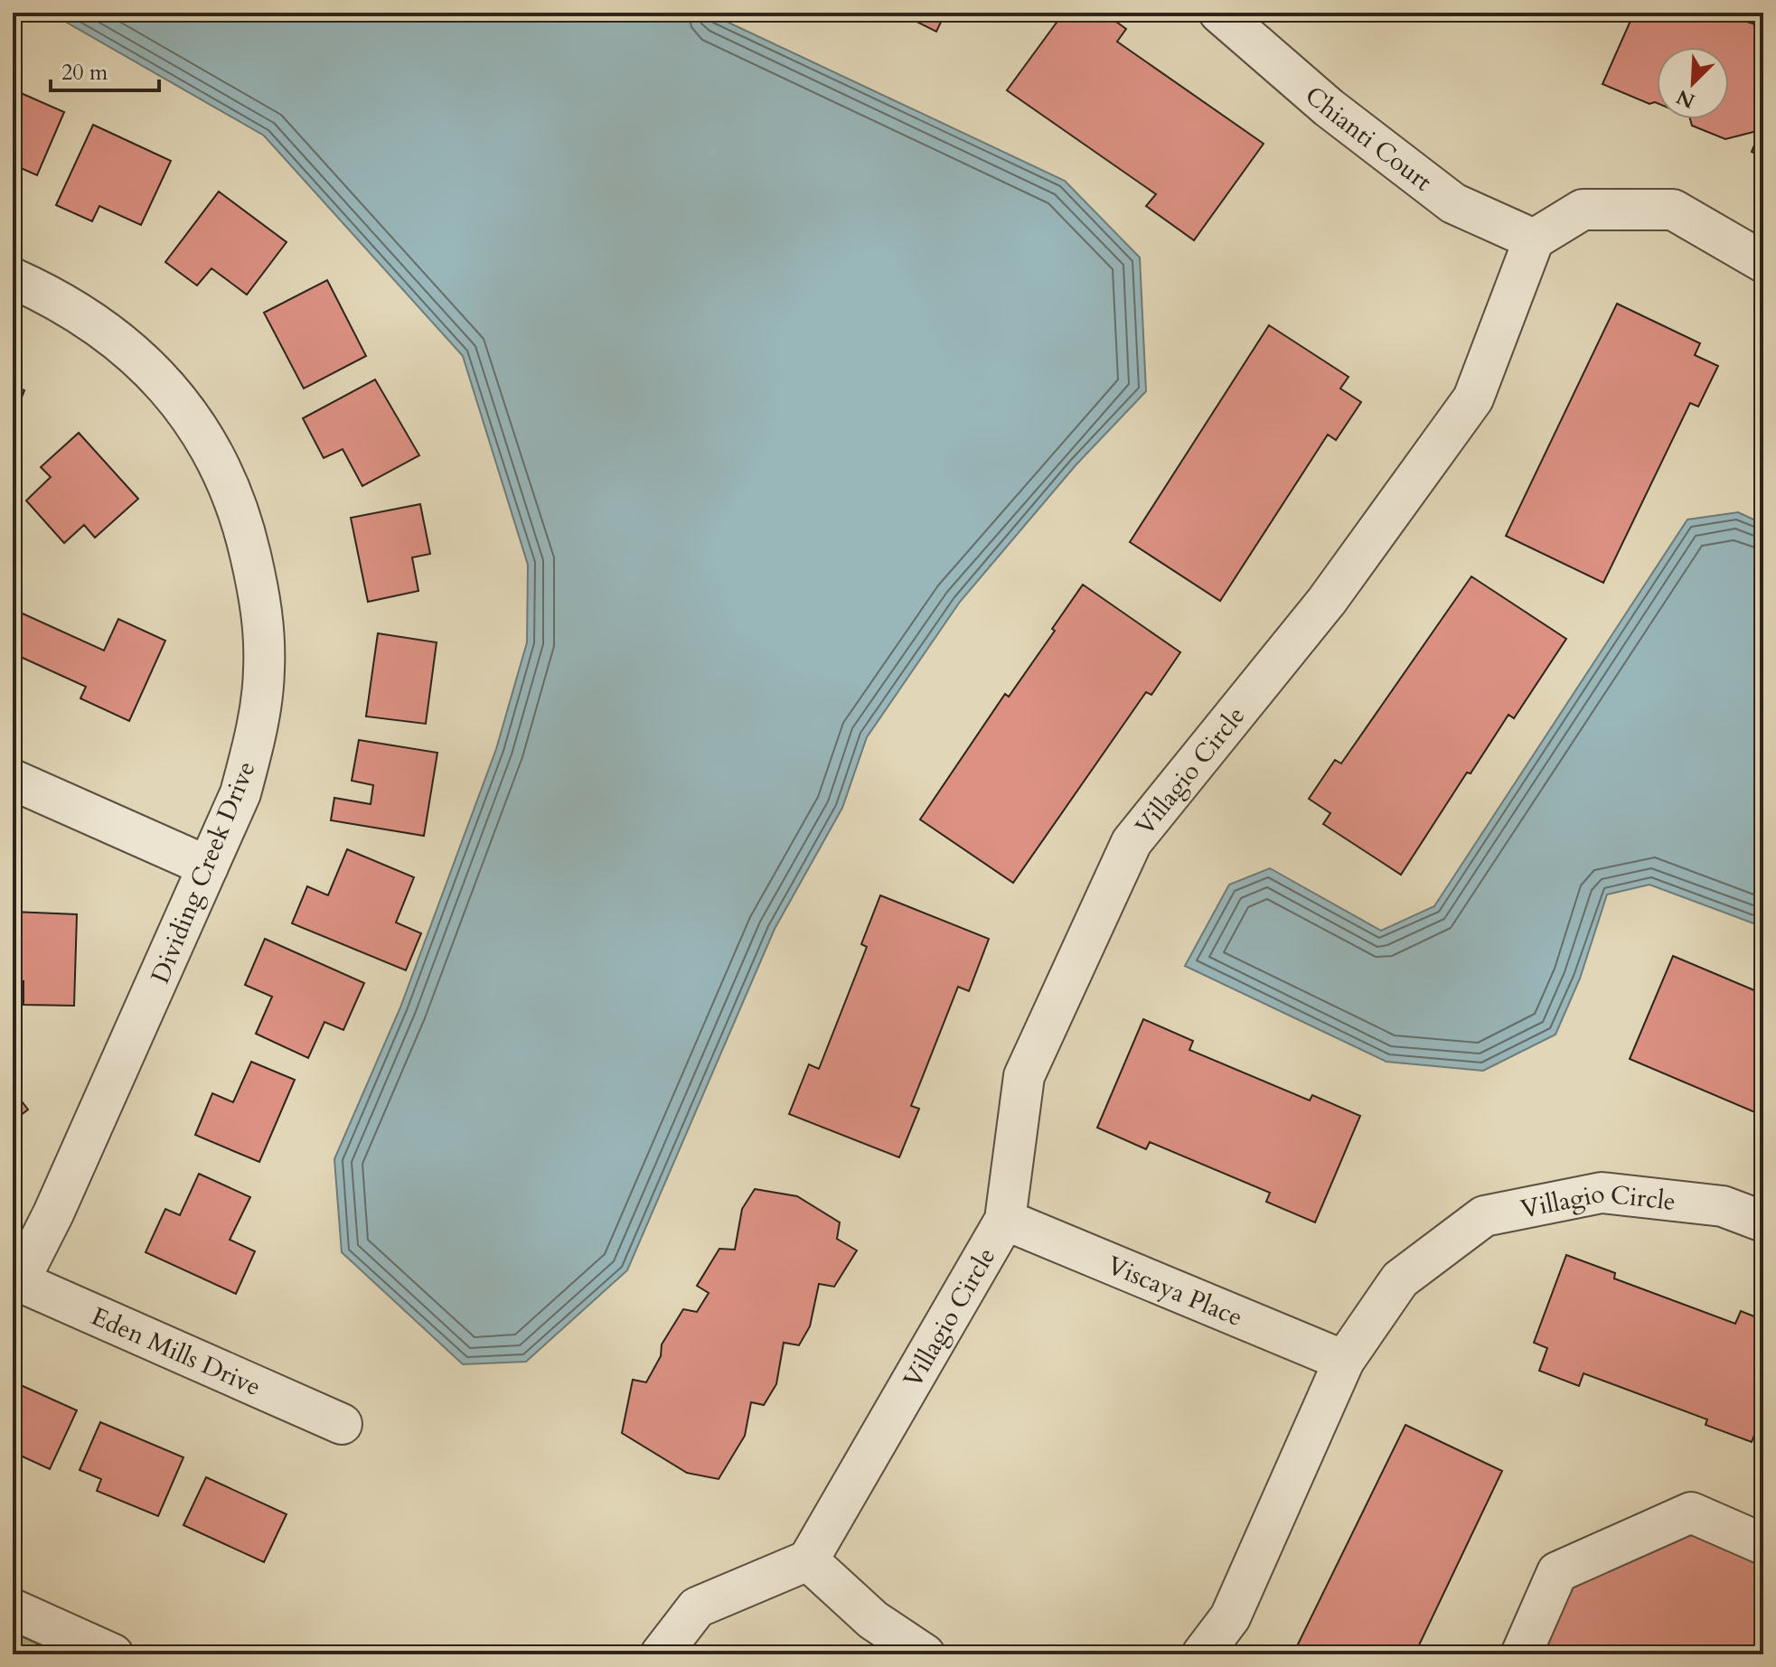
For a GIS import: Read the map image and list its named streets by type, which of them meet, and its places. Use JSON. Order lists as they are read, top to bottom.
{
  "streets": {
    "street": [
      "Chianti Court",
      "Villagio Circle",
      "Dividing Creek Drive",
      "Viscaya Place",
      "Eden Mills Drive"
    ]
  },
  "crossings": [
    ["Chianti Court", "Villagio Circle"],
    ["Villagio Circle", "Viscaya Place"],
    ["Dividing Creek Drive", "Eden Mills Drive"]
  ],
  "scale_bar": "20 m",
  "north": "bottom left"
}
